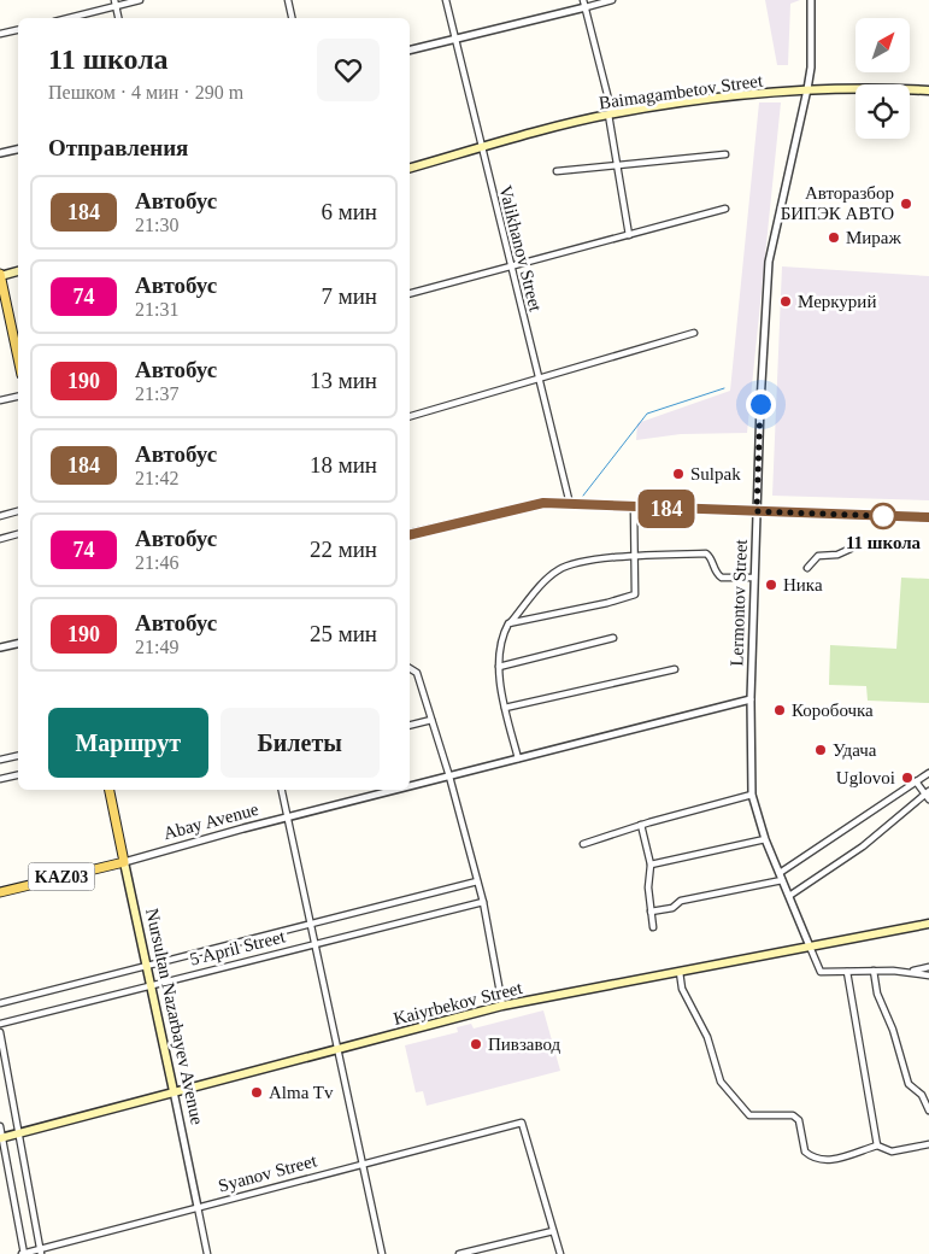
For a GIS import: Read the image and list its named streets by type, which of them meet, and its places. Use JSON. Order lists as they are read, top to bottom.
{
  "streets": {
    "main road": [
      "Baimagambetov Street",
      "Abay Avenue",
      "KАZ03",
      "Kaiyrbekov Street",
      "Nursultan Nazarbayev Avenue"
    ],
    "street": [
      "Valikhanov Street",
      "Lermontov Street",
      "5 April Street",
      "Syanov Street"
    ]
  },
  "crossings": [
    ["Baimagambetov Street", "Valikhanov Street"],
    ["Baimagambetov Street", "Lermontov Street"],
    ["Lermontov Street", "Abay Avenue"],
    ["Lermontov Street", "Kaiyrbekov Street"],
    ["Abay Avenue", "Nursultan Nazarbayev Avenue"],
    ["5 April Street", "Nursultan Nazarbayev Avenue"],
    ["Kaiyrbekov Street", "Nursultan Nazarbayev Avenue"],
    ["Nursultan Nazarbayev Avenue", "Syanov Street"]
  ],
  "places": [
    "Авторазбор БИПЭК АВТО",
    "Мираж",
    "Меркурий",
    "Sulpak",
    "11 школа",
    "Ника",
    "Коробочка",
    "Удача",
    "Uglovoi",
    "Пивзавод",
    "Alma Tv"
  ],
  "lines": ["bus line 184"],
  "north": "top right",
  "page": {
    "on_map": "184",
    "heading": [
      ["11 школа", "Пешком · 4 мин · 290 m"],
      "Отправления"
    ],
    "list": [
      {
        "mark": "184",
        "name": "Автобус",
        "note": "21:30",
        "value": "6 мин"
      },
      {
        "mark": "74",
        "name": "Автобус",
        "note": "21:31",
        "value": "7 мин"
      },
      {
        "mark": "190",
        "name": "Автобус",
        "note": "21:37",
        "value": "13 мин"
      },
      {
        "mark": "184",
        "name": "Автобус",
        "note": "21:42",
        "value": "18 мин"
      },
      {
        "mark": "74",
        "name": "Автобус",
        "note": "21:46",
        "value": "22 мин"
      },
      {
        "mark": "190",
        "name": "Автобус",
        "note": "21:49",
        "value": "25 мин"
      }
    ],
    "buttons": ["Маршрут", "Билеты"]
  }
}
